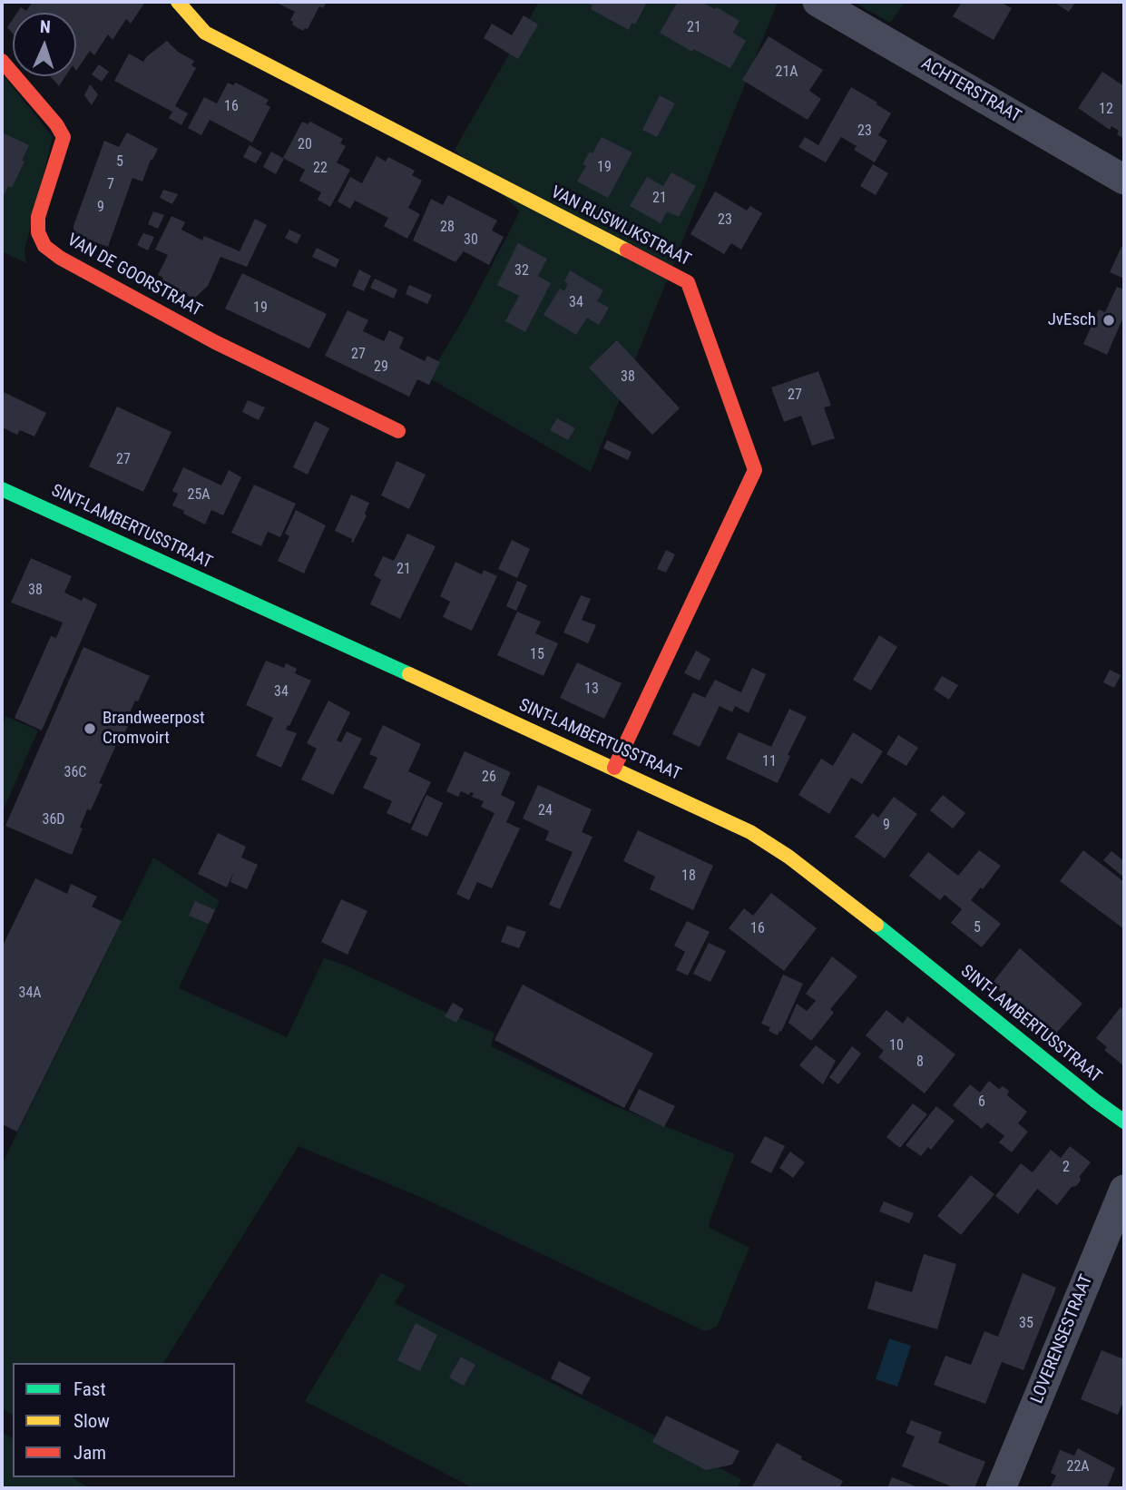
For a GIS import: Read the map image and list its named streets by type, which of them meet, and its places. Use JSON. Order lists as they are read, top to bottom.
{
  "streets": {
    "street": [
      "ACHTERSTRAAT",
      "VAN RIJSWIJKSTRAAT",
      "VAN DE GOORSTRAAT",
      "SINT-LAMBERTUSSTRAAT",
      "LOVERENSESTRAAT"
    ]
  },
  "crossings": [
    ["VAN RIJSWIJKSTRAAT", "SINT-LAMBERTUSSTRAAT"]
  ],
  "places": ["JvEsch", "Brandweerpost Cromvoirt"],
  "house_numbers": [
    "21",
    "21A",
    "16",
    "12",
    "23",
    "20",
    "5",
    "19",
    "22",
    "7",
    "21",
    "9",
    "23",
    "28",
    "30",
    "32",
    "34",
    "19",
    "27",
    "29",
    "38",
    "27",
    "27",
    "25A",
    "21",
    "38",
    "15",
    "13",
    "34",
    "11",
    "36C",
    "26",
    "24",
    "36D",
    "9",
    "18",
    "5",
    "16",
    "34A",
    "10",
    "8",
    "6",
    "2",
    "35",
    "22A"
  ],
  "legend": ["Fast", "Slow", "Jam"],
  "north": "top"
}
